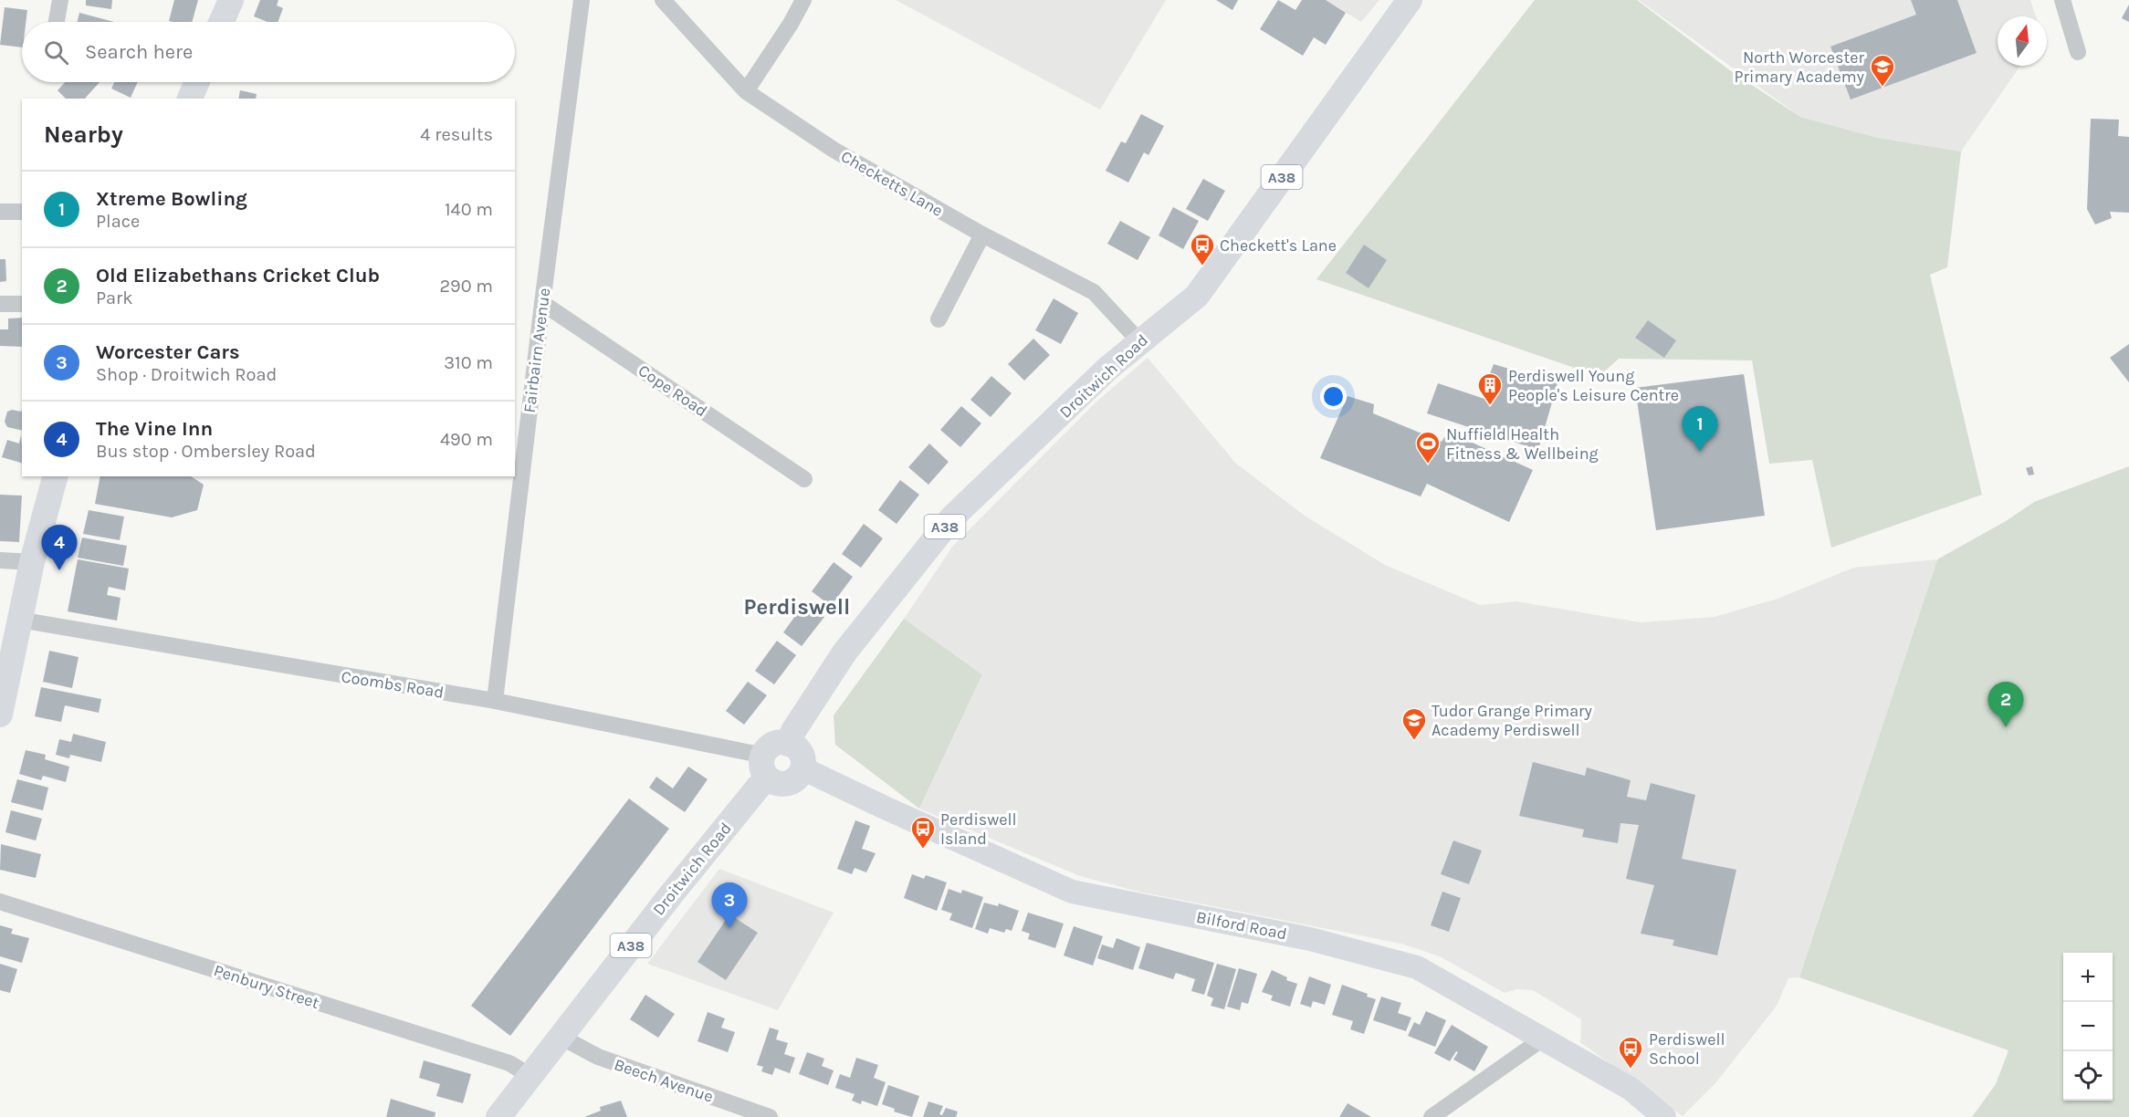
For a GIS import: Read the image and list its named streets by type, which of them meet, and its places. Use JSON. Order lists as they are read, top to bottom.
{
  "streets": {
    "main road": ["A38", "Droitwich Road", "Bilford Road"],
    "street": [
      "Checketts Lane",
      "Fairbairn Avenue",
      "Cope Road",
      "Coombs Road",
      "Penbury Street",
      "Beech Avenue"
    ]
  },
  "crossings": [
    ["Checketts Lane", "Droitwich Road"],
    ["Fairbairn Avenue", "Cope Road"],
    ["Fairbairn Avenue", "Coombs Road"],
    ["Droitwich Road", "Coombs Road"],
    ["Droitwich Road", "Bilford Road"],
    ["Droitwich Road", "Penbury Street"],
    ["Droitwich Road", "Beech Avenue"],
    ["Coombs Road", "Bilford Road"]
  ],
  "districts": ["Perdiswell"],
  "places": {
    "school or university": ["North Worcester Primary Academy", "Tudor Grange Primary Academy Perdiswell"],
    "bus stop": ["Checkett's Lane", "Perdiswell Island", "Perdiswell School"],
    "building": ["Perdiswell Young People's Leisure Centre"],
    "sports": ["Nuffield Health Fitness & Wellbeing"]
  },
  "north": "top",
  "page": {
    "search": "Search here",
    "heading": ["Nearby", "4 results"],
    "list": [
      {
        "mark": "1",
        "name": "Xtreme Bowling",
        "note": "Place",
        "value": "140 m"
      },
      {
        "mark": "2",
        "name": "Old Elizabethans Cricket Club",
        "note": "Park",
        "value": "290 m"
      },
      {
        "mark": "3",
        "name": "Worcester Cars",
        "note": "Shop · Droitwich Road",
        "value": "310 m"
      },
      {
        "mark": "4",
        "name": "The Vine Inn",
        "note": "Bus stop · Ombersley Road",
        "value": "490 m"
      }
    ],
    "pins": [
      "1",
      "4",
      "2",
      "3"
    ],
    "map_buttons": ["+", "−"]
  }
}
